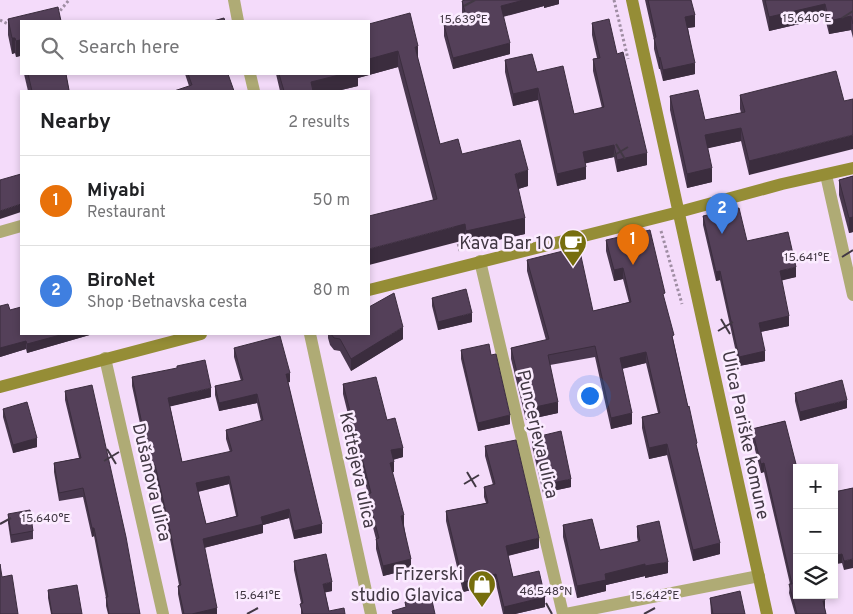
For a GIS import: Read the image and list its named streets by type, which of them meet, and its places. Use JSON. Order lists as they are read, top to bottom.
{
  "streets": {
    "street": [
      "Puncerjeva ulica",
      "Ulica Pariške komune",
      "Kettejeva ulica",
      "Dušanova ulica"
    ]
  },
  "places": {
    "cafe": ["Kava Bar 10"],
    "shop": ["Frizerski studio Glavica"]
  },
  "page": {
    "search": "Search here",
    "heading": ["Nearby", "2 results"],
    "list": [
      {
        "mark": "1",
        "name": "Miyabi",
        "note": "Restaurant",
        "value": "50 m"
      },
      {
        "mark": "2",
        "name": "BiroNet",
        "note": "Shop · Betnavska cesta",
        "value": "80 m"
      }
    ],
    "pins": ["2", "1"],
    "map_buttons": ["+", "−"]
  },
  "coordinates": [
    "15.640°E",
    "15.639°E",
    "15.641°E",
    "46.548°N",
    "15.642°E"
  ]
}
